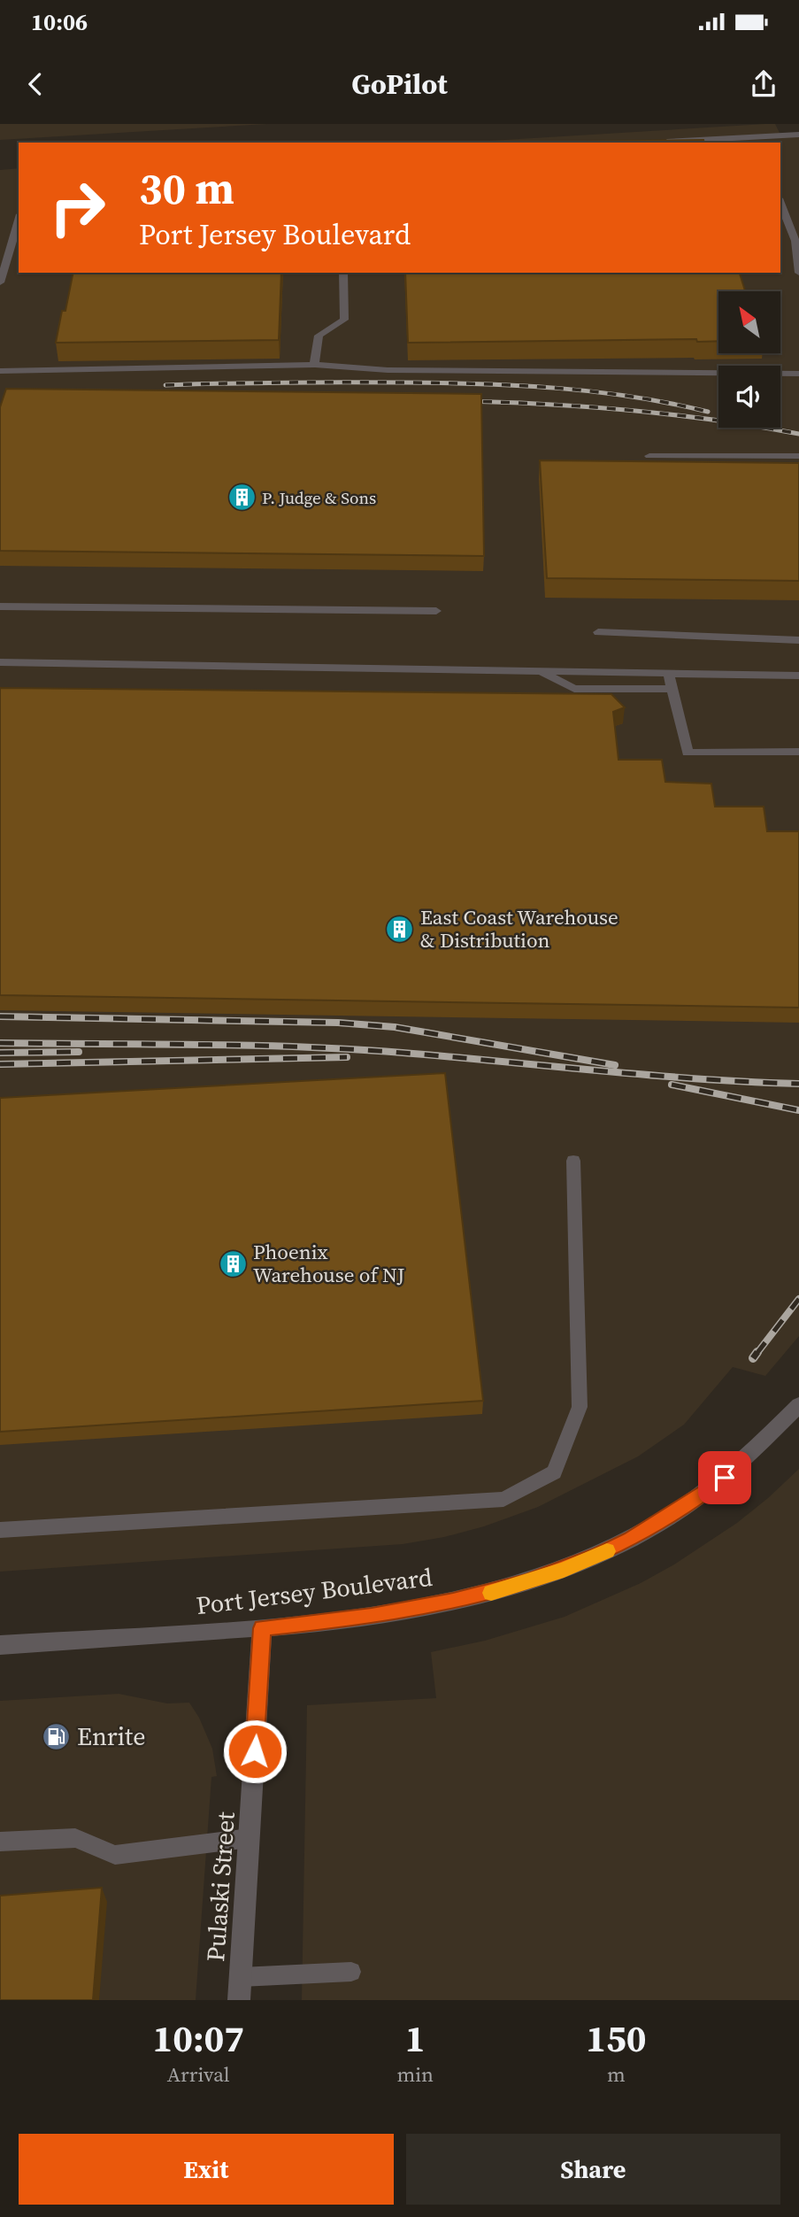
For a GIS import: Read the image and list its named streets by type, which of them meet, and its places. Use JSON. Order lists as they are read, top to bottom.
{
  "streets": {
    "street": ["Port Jersey Boulevard", "Pulaski Street"]
  },
  "crossings": [
    ["Port Jersey Boulevard", "Pulaski Street"]
  ],
  "places": {
    "building": ["P. Judge & Sons", "East Coast Warehouse & Distribution", "Phoenix Warehouse of NJ"],
    "fuel station": ["Enrite"]
  },
  "north": "top left",
  "page": {
    "status": "10:06",
    "header": "GoPilot",
    "turn": ["30 m", "Port Jersey Boulevard"],
    "eta": [
      "10:07",
      "Arrival",
      "1",
      "min",
      "150",
      "m"
    ],
    "buttons": ["Exit", "Share"]
  }
}
